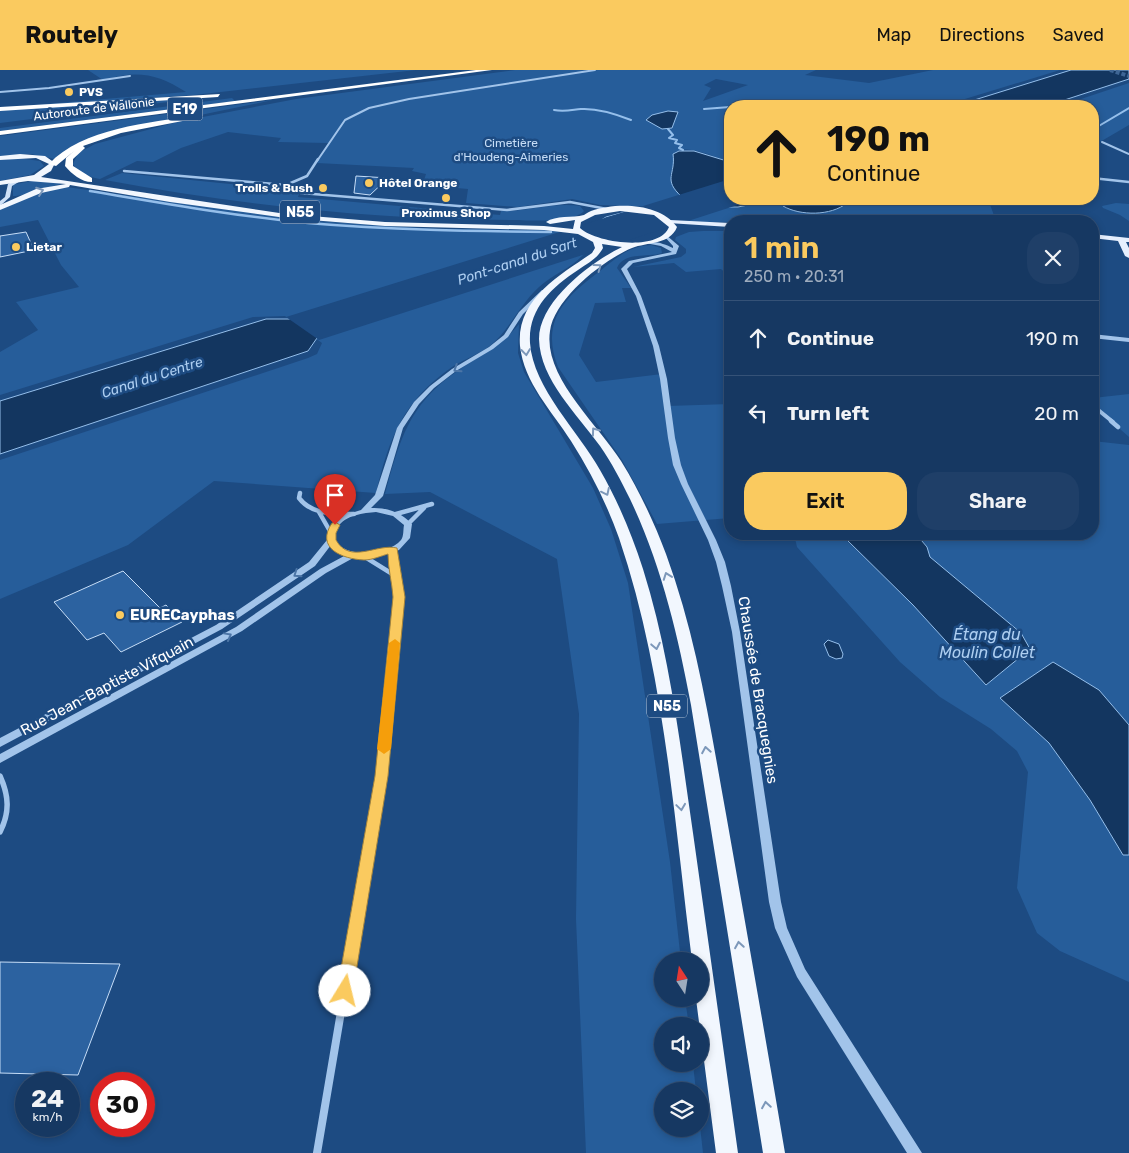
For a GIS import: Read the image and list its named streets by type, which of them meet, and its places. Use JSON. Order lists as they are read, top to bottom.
{
  "streets": {
    "highway": ["Autoroute de Wallonie", "E19", "N55"],
    "street": ["Rue Jean-Baptiste Vifquain", "Chaussée de Bracquegnies"]
  },
  "water": ["Pont-canal du Sart", "Canal du Centre", "Étang du Moulin Collet"],
  "parks": ["Cimetière d'Houdeng-Aimeries"],
  "places": [
    "PVS",
    "Hôtel Orange",
    "Trolls & Bush",
    "Proximus Shop",
    "Lietar",
    "EURECayphas"
  ],
  "north": "top",
  "page": {
    "header": "Routely",
    "nav": ["Map", "Directions", "Saved"],
    "turn": ["190 m", "Continue"],
    "heading": ["1 min", "250 m · 20:31"],
    "list": [
      {
        "name": "Continue",
        "value": "190 m"
      },
      {
        "name": "Turn left",
        "value": "20 m"
      }
    ],
    "buttons": ["Exit", "Share"],
    "speed": "24 km/h",
    "limit": "30"
  }
}
